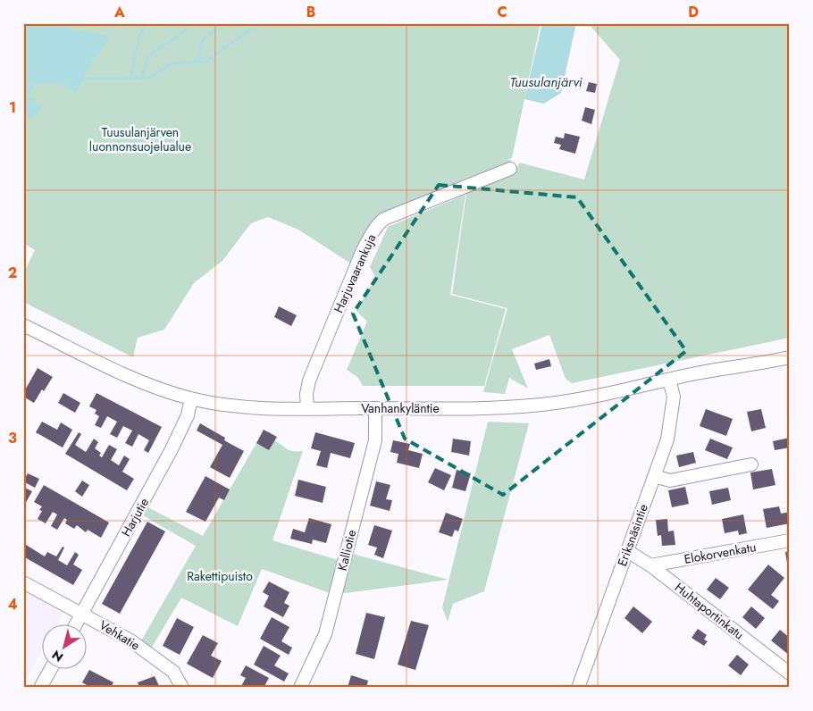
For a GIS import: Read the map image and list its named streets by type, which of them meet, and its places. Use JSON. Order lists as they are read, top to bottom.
{
  "streets": {
    "street": [
      "Harjuvaarankuja",
      "Vanhankyläntie",
      "Harjutie",
      "Eriksnäsintie",
      "Kalliotie",
      "Elokorvenkatu",
      "Huhtaportinkatu",
      "Vehkatie"
    ]
  },
  "crossings": [
    ["Harjuvaarankuja", "Vanhankyläntie"],
    ["Vanhankyläntie", "Harjutie"],
    ["Vanhankyläntie", "Eriksnäsintie"],
    ["Vanhankyläntie", "Kalliotie"],
    ["Harjutie", "Vehkatie"],
    ["Eriksnäsintie", "Huhtaportinkatu"],
    ["Elokorvenkatu", "Huhtaportinkatu"]
  ],
  "water": ["Tuusulanjärvi"],
  "parks": ["Tuusulanjärven luonnonsuojelualue", "Rakettipuisto"],
  "north": "bottom left",
  "grid": {
    "columns": [
      "A",
      "B",
      "C",
      "D"
    ],
    "rows": [
      "1",
      "2",
      "3",
      "4"
    ]
  }
}
